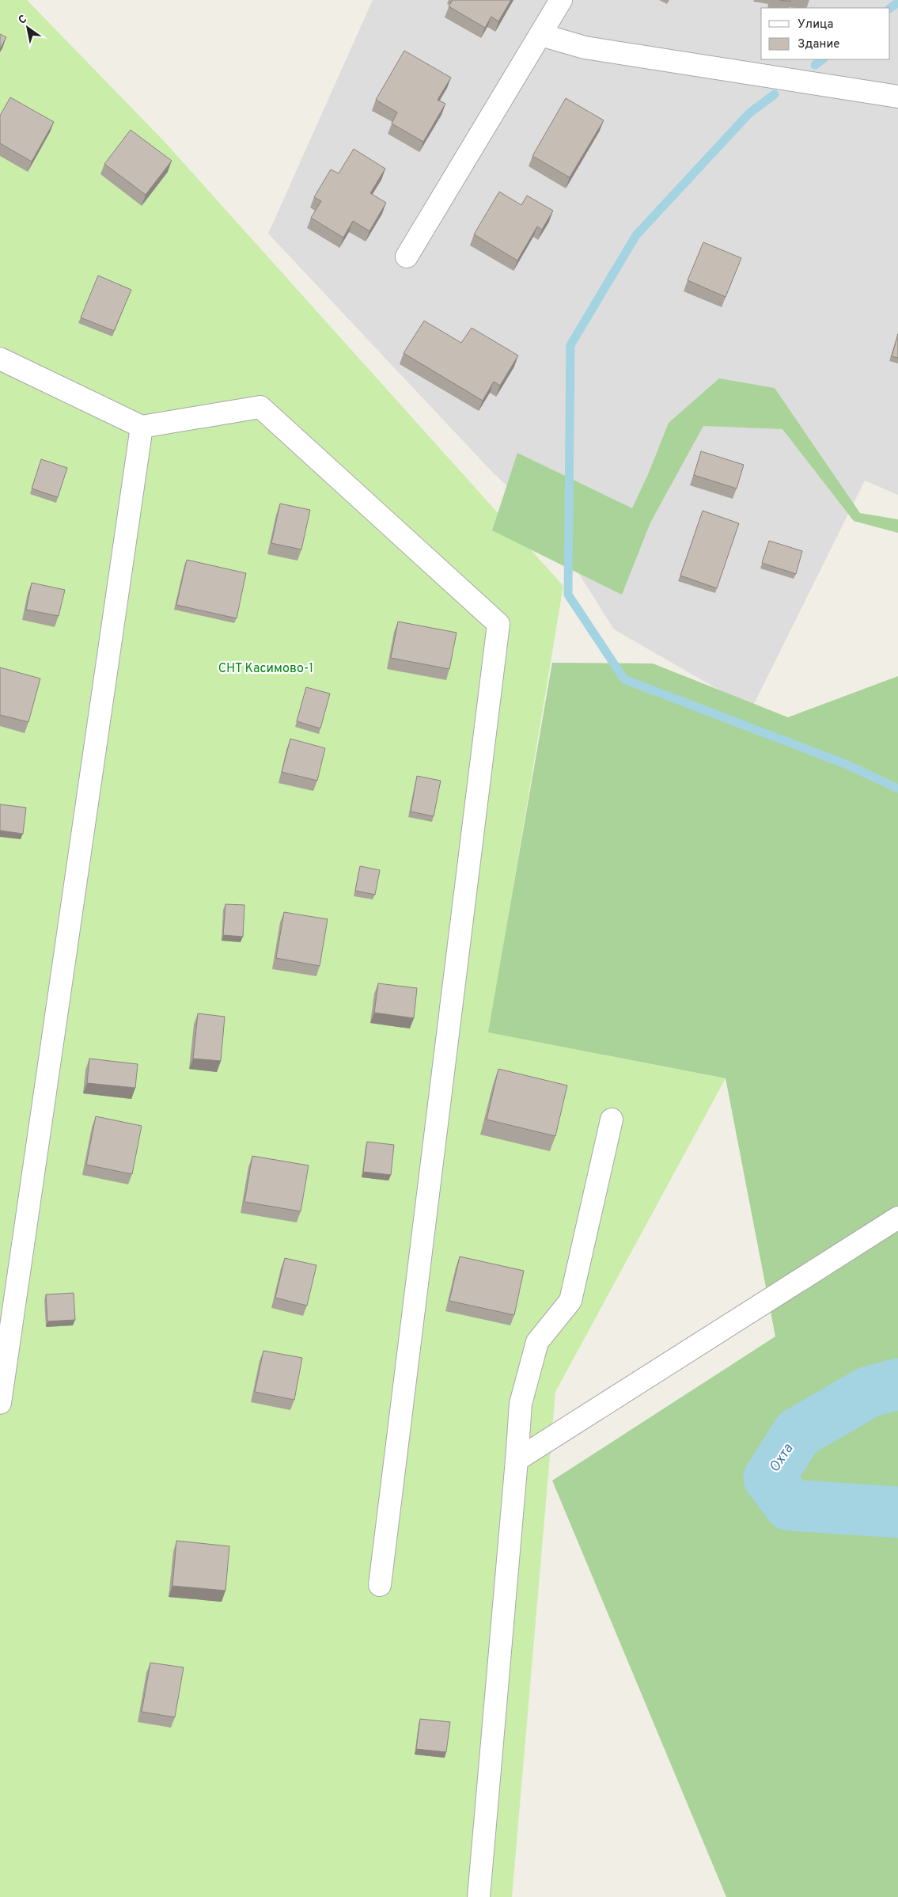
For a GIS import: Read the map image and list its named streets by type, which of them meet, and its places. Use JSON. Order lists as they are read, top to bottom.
{
  "water": ["Охта"],
  "parks": ["СНТ Касимово-1"],
  "legend": ["Улица", "Здание"],
  "north": "top left"
}
